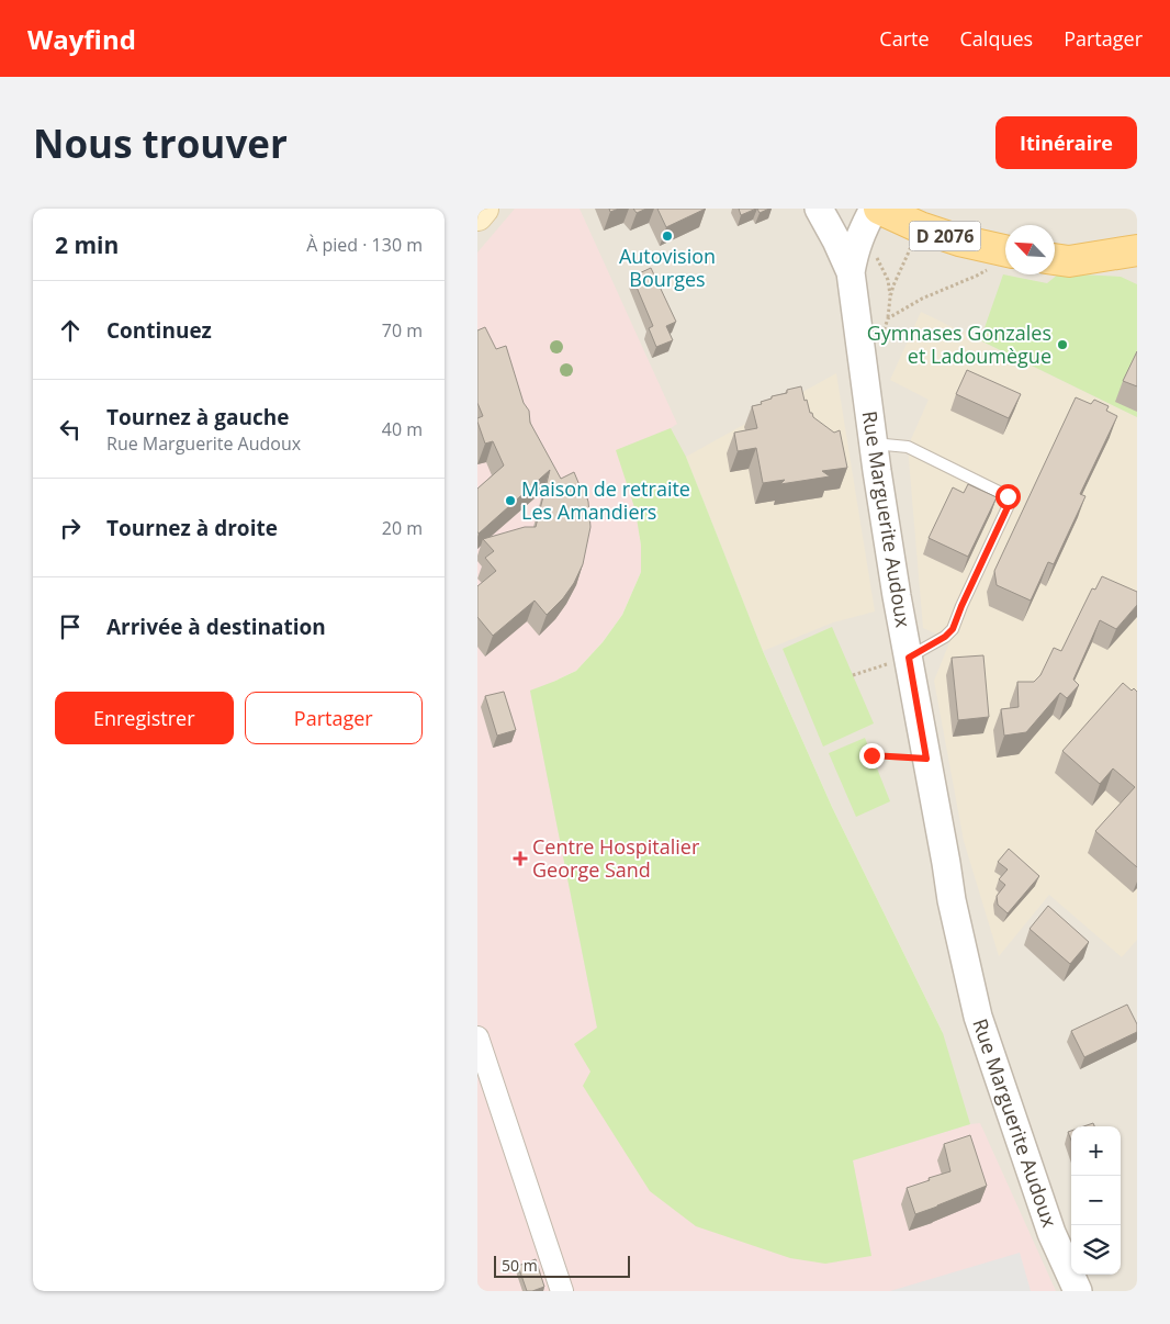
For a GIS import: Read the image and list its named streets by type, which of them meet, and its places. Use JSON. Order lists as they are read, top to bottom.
{
  "streets": {
    "main road": ["D 2076"],
    "street": ["Rue Marguerite Audoux"]
  },
  "places": {
    "other": ["Autovision Bourges", "Gymnases Gonzales et Ladoumègue", "Maison de retraite Les Amandiers"],
    "health": ["Centre Hospitalier George Sand"]
  },
  "scale_bar": "50 m",
  "north": "top left",
  "page": {
    "header": "Wayfind",
    "nav": ["Carte", "Calques", "Partager"],
    "buttons": [
      "Itinéraire",
      ["Enregistrer", "Partager"]
    ],
    "title": "Nous trouver",
    "heading": ["2 min", "À pied · 130 m"],
    "list": [
      ["Continuez", "70 m"],
      ["Tournez à gauche", "Rue Marguerite Audoux", "40 m"],
      ["Tournez à droite", "20 m"],
      "Arrivée à destination"
    ],
    "map_buttons": ["+", "−"],
    "scale": "50 m"
  }
}
